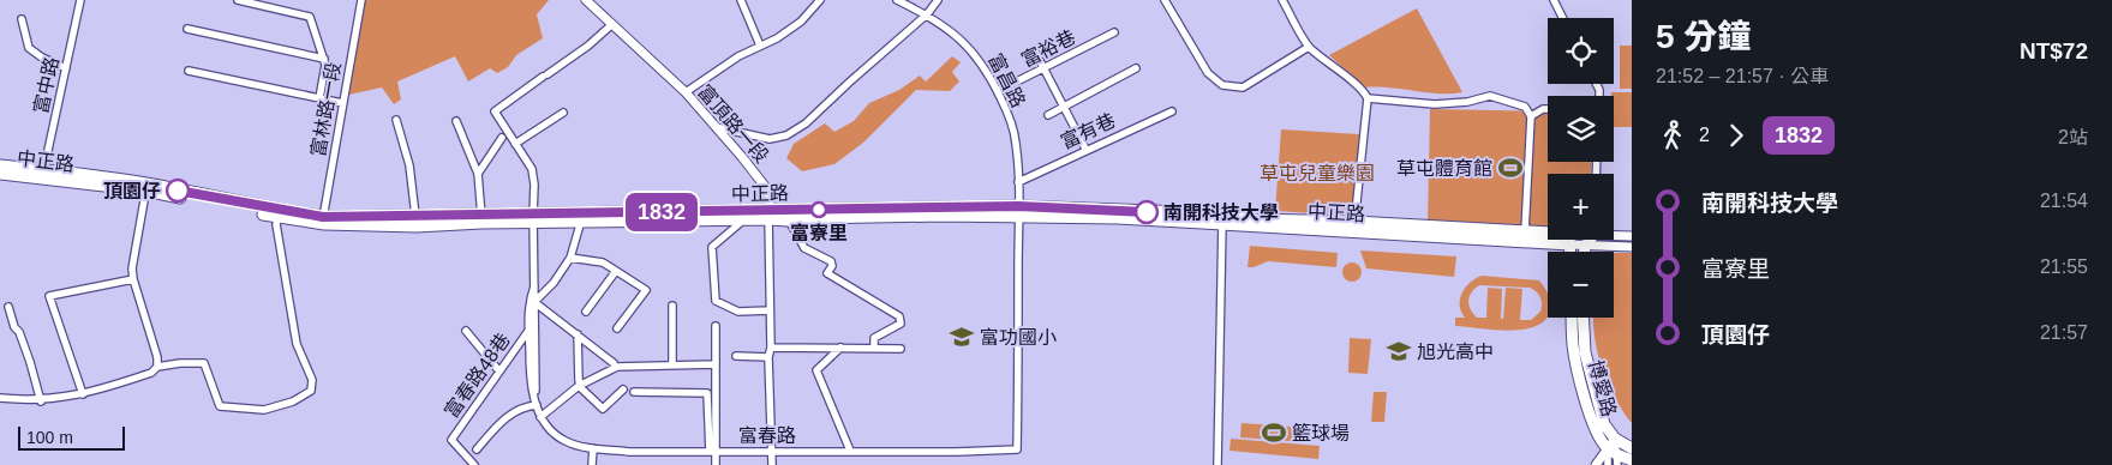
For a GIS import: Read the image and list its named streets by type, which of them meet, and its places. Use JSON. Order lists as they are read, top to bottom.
{
  "streets": {
    "main road": ["中正路", "博愛路"],
    "street": [
      "富裕巷",
      "富昌路",
      "富中路",
      "富林路一段",
      "富頂路一段",
      "富有巷",
      "富春路48巷",
      "富春路"
    ]
  },
  "crossings": [
    ["富裕巷", "富昌路"],
    ["富昌路", "富有巷"],
    ["富昌路", "中正路"],
    ["富昌路", "富春路"],
    ["富中路", "中正路"],
    ["富林路一段", "中正路"],
    ["富頂路一段", "中正路"],
    ["富頂路一段", "富春路"],
    ["中正路", "富春路"],
    ["富春路48巷", "富春路"]
  ],
  "parks": ["草屯兒童樂園"],
  "places": {
    "sports": ["草屯體育館", "籃球場"],
    "other": ["頂園仔", "富寮里", "南開科技大學"],
    "school or university": ["富功國小", "旭光高中"]
  },
  "lines": ["bus line 1832"],
  "scale_bar": "100 m",
  "page": {
    "on_map": "1832",
    "heading": ["5 分鐘", "21:52 – 21:57 · 公車", "NT$72"],
    "map_buttons": ["+", "−"],
    "legs": ["2", "1832", "2站"],
    "list": [
      {
        "name": "南開科技大學",
        "value": "21:54"
      },
      {
        "name": "富寮里",
        "value": "21:55"
      },
      {
        "name": "頂園仔",
        "value": "21:57"
      }
    ],
    "scale": "100 m"
  }
}
